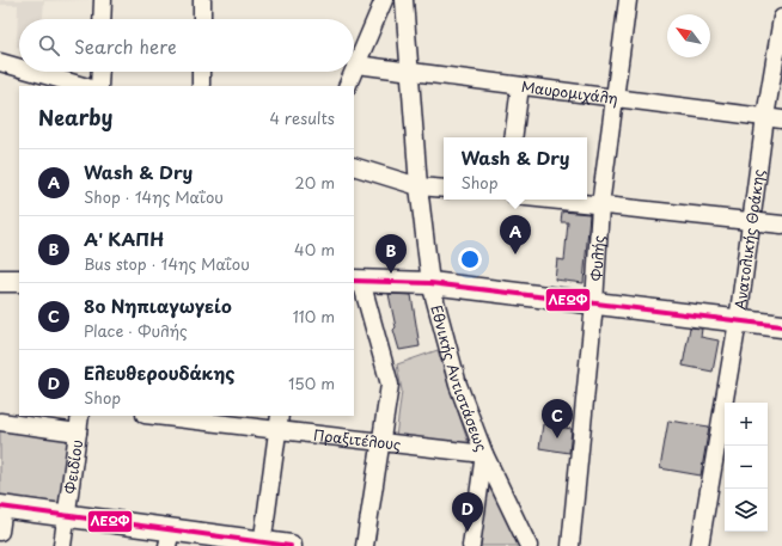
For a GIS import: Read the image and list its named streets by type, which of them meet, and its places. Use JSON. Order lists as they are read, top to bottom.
{
  "streets": {
    "street": [
      "Μαυρομιχάλη",
      "Ανατολικής Θράκης",
      "Φυλής",
      "Εθνικής Αντιστάσεως",
      "Πραξιτέλους",
      "Φειδίου"
    ]
  },
  "crossings": [
    ["Μαυρομιχάλη", "Ανατολικής Θράκης"],
    ["Μαυρομιχάλη", "Φυλής"],
    ["Μαυρομιχάλη", "Εθνικής Αντιστάσεως"],
    ["Εθνικής Αντιστάσεως", "Πραξιτέλους"]
  ],
  "lines": ["transit line ΛΕΩΦ"],
  "north": "top left",
  "page": {
    "search": "Search here",
    "heading": ["Nearby", "4 results"],
    "popup": ["Wash & Dry", "Shop"],
    "list": [
      {
        "mark": "A",
        "name": "Wash & Dry",
        "note": "Shop · 14ης Μαΐου",
        "value": "20 m"
      },
      {
        "mark": "B",
        "name": "Α' ΚΑΠΗ",
        "note": "Bus stop · 14ης Μαΐου",
        "value": "40 m"
      },
      {
        "mark": "C",
        "name": "8ο Νηπιαγωγείο",
        "note": "Place · Φυλής",
        "value": "110 m"
      },
      {
        "mark": "D",
        "name": "Ελευθερουδάκης",
        "note": "Shop",
        "value": "150 m"
      }
    ],
    "pins": [
      "A",
      "B",
      "C",
      "D"
    ],
    "map_buttons": ["+", "−"]
  }
}
